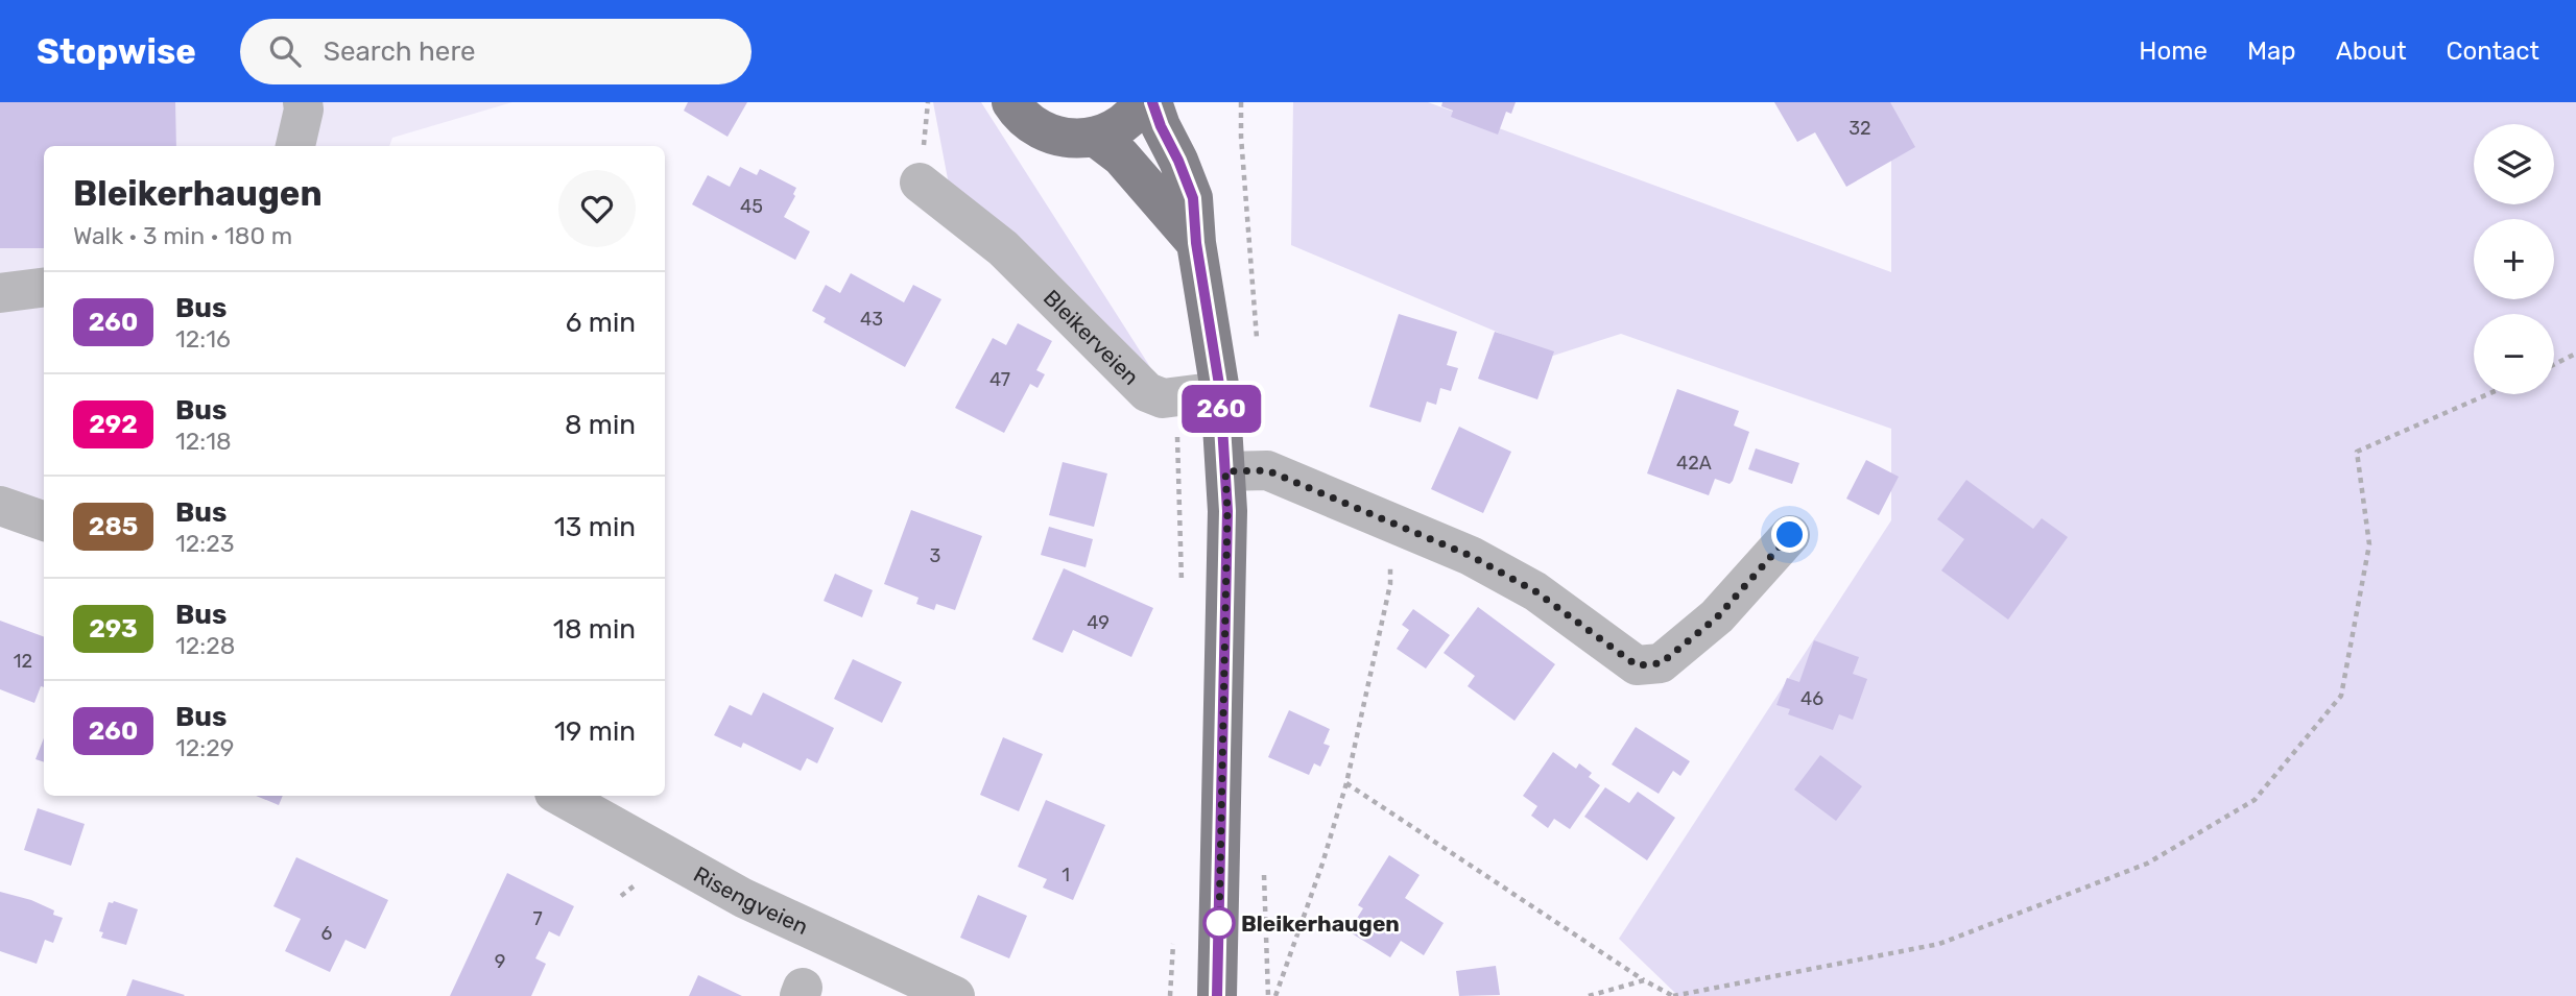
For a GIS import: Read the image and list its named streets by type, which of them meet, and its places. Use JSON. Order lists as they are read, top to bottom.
{
  "streets": {
    "street": ["Bleikerveien", "Risengveien"]
  },
  "places": ["Bleikerhaugen"],
  "lines": ["bus line 260"],
  "house_numbers": [
    "32",
    "45",
    "43",
    "47",
    "42A",
    "3",
    "49",
    "12",
    "46",
    "1",
    "7",
    "6",
    "9"
  ],
  "page": {
    "header": "Stopwise",
    "search": "Search here",
    "nav": [
      "Home",
      "Map",
      "About",
      "Contact"
    ],
    "on_map": "260",
    "map_buttons": ["+", "−"],
    "heading": ["Bleikerhaugen", "Walk · 3 min · 180 m"],
    "list": [
      {
        "mark": "260",
        "name": "Bus",
        "note": "12:16",
        "value": "6 min"
      },
      {
        "mark": "292",
        "name": "Bus",
        "note": "12:18",
        "value": "8 min"
      },
      {
        "mark": "285",
        "name": "Bus",
        "note": "12:23",
        "value": "13 min"
      },
      {
        "mark": "293",
        "name": "Bus",
        "note": "12:28",
        "value": "18 min"
      },
      {
        "mark": "260",
        "name": "Bus",
        "note": "12:29",
        "value": "19 min"
      }
    ]
  }
}
